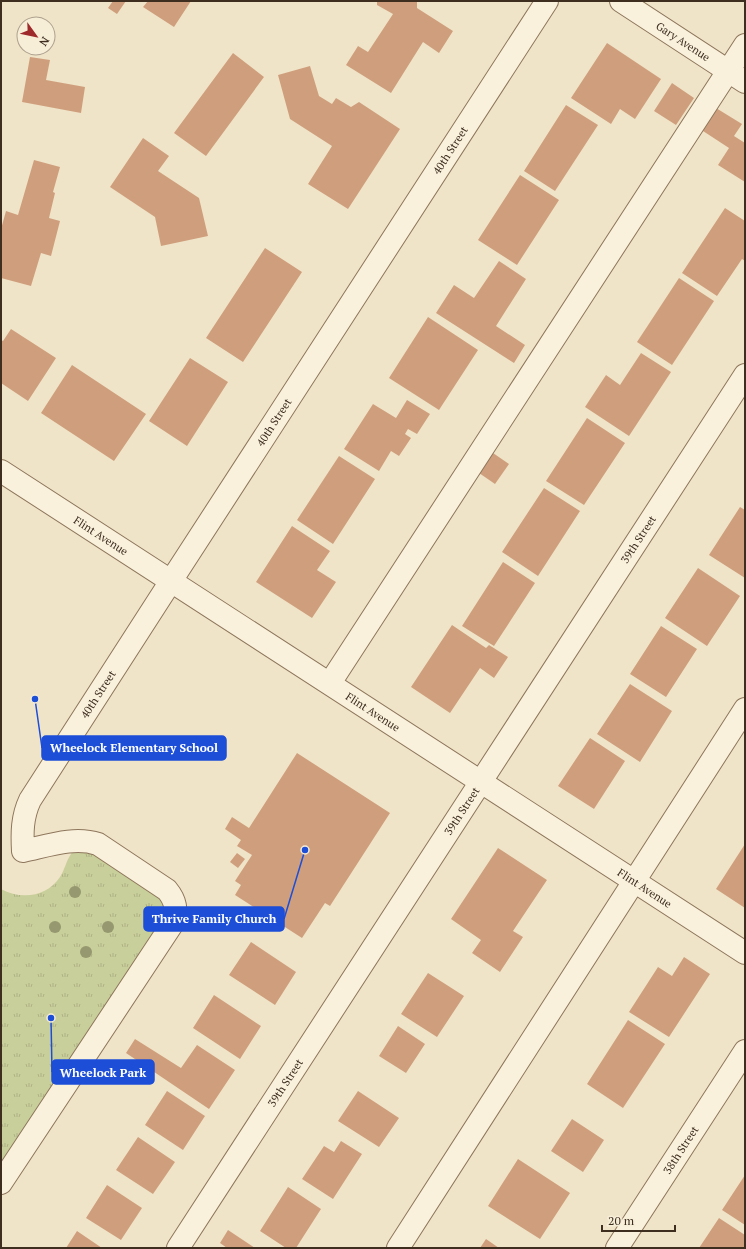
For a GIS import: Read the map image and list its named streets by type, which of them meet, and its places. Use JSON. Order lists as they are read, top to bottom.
{
  "streets": {
    "street": [
      "Gary Avenue",
      "40th Street",
      "Flint Avenue",
      "39th Street",
      "38th Street"
    ]
  },
  "crossings": [
    ["40th Street", "Flint Avenue"],
    ["Flint Avenue", "39th Street"]
  ],
  "places": ["Wheelock Elementary School", "Thrive Family Church", "Wheelock Park"],
  "scale_bar": "20 m",
  "north": "bottom right"
}
